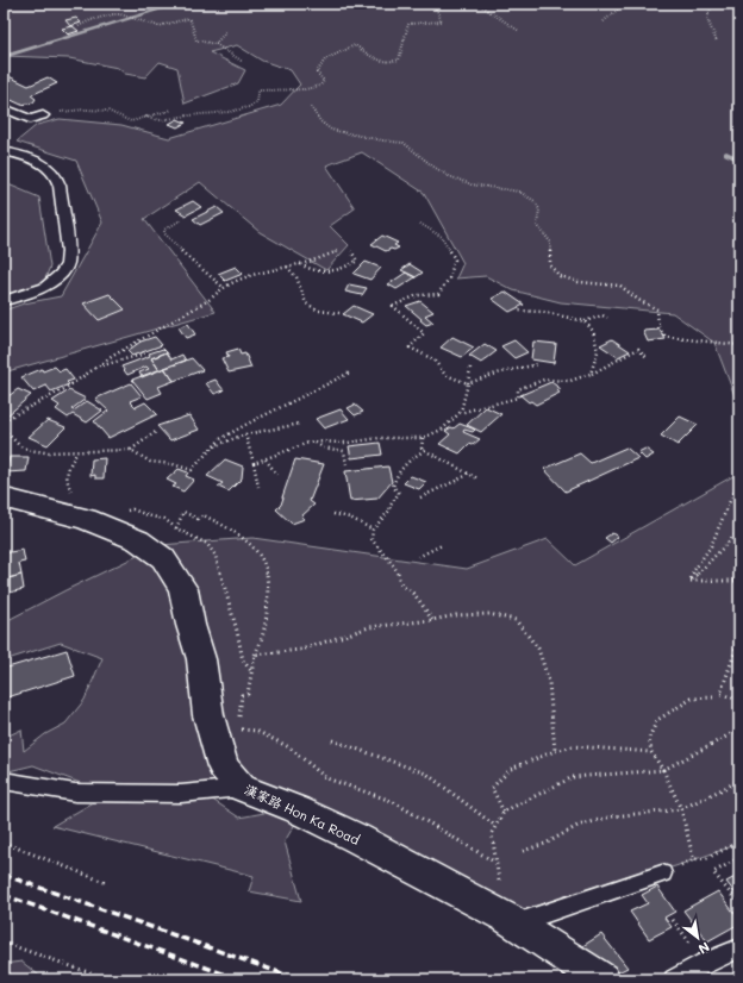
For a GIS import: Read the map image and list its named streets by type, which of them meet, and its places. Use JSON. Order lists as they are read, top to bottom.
{
  "streets": {
    "street": ["漢家路 Hon Ka Road"]
  },
  "north": "bottom right"
}
